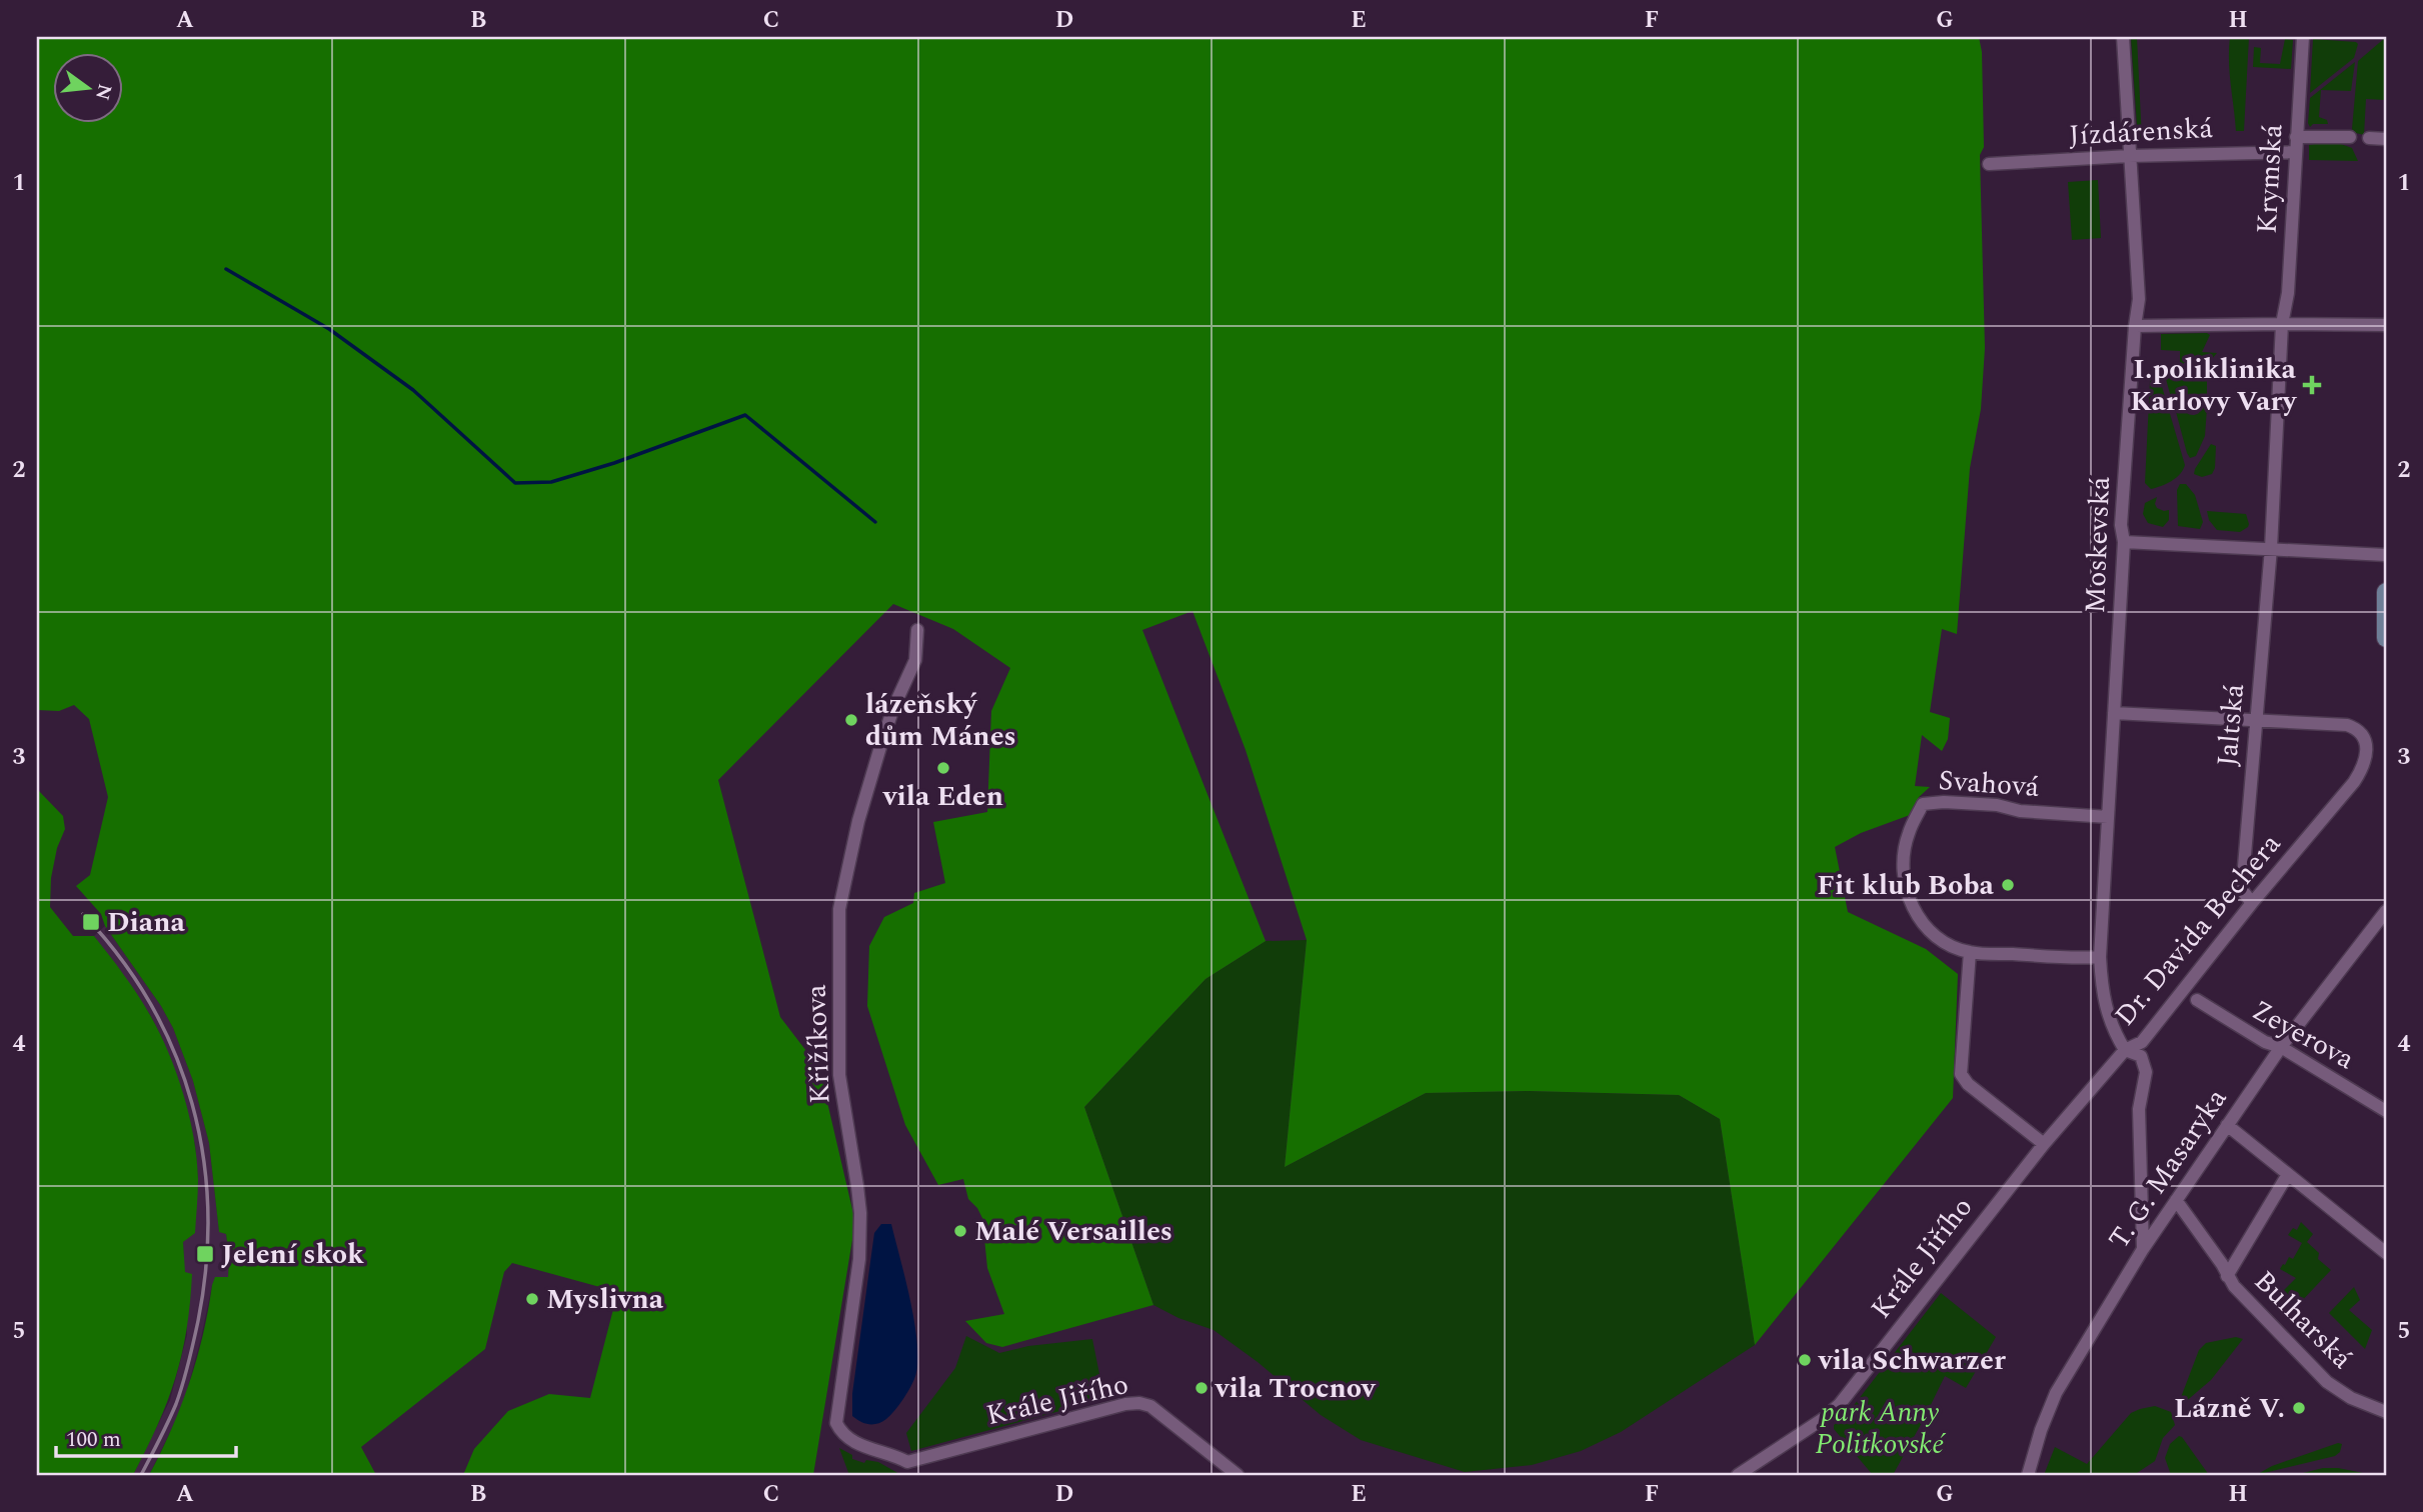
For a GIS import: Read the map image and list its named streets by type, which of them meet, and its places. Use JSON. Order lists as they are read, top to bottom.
{
  "streets": {
    "street": [
      "Jízdárenská",
      "Krymská",
      "Moskevská",
      "Jaltská",
      "Svahová",
      "Dr. Davida Bechera",
      "Zeyerova",
      "Křižíkova",
      "T. G. Masaryka",
      "Krále Jiřího",
      "Bulharská"
    ]
  },
  "crossings": [
    ["Jízdárenská", "Krymská"],
    ["Jízdárenská", "Moskevská"],
    ["Krymská", "Jaltská"],
    ["Moskevská", "Svahová"],
    ["Moskevská", "Dr. Davida Bechera"],
    ["Moskevská", "Krále Jiřího"],
    ["Jaltská", "Dr. Davida Bechera"],
    ["Dr. Davida Bechera", "T. G. Masaryka"],
    ["Dr. Davida Bechera", "Krále Jiřího"],
    ["Zeyerova", "T. G. Masaryka"],
    ["Křižíkova", "Krále Jiřího"],
    ["T. G. Masaryka", "Bulharská"]
  ],
  "parks": ["park Anny Politkovské"],
  "places": {
    "health": ["I.poliklinika Karlovy Vary"],
    "other": [
      "lázeňský dům Mánes",
      "vila Eden",
      "Fit klub Boba",
      "Malé Versailles",
      "Myslivna",
      "vila Schwarzer",
      "vila Trocnov",
      "Lázně V."
    ],
    "transit": ["Diana", "Jelení skok"]
  },
  "scale_bar": "100 m",
  "north": "right",
  "grid": {
    "columns": [
      "A",
      "B",
      "C",
      "D",
      "E",
      "F",
      "G",
      "H"
    ],
    "rows": [
      "1",
      "2",
      "3",
      "4",
      "5"
    ]
  }
}
